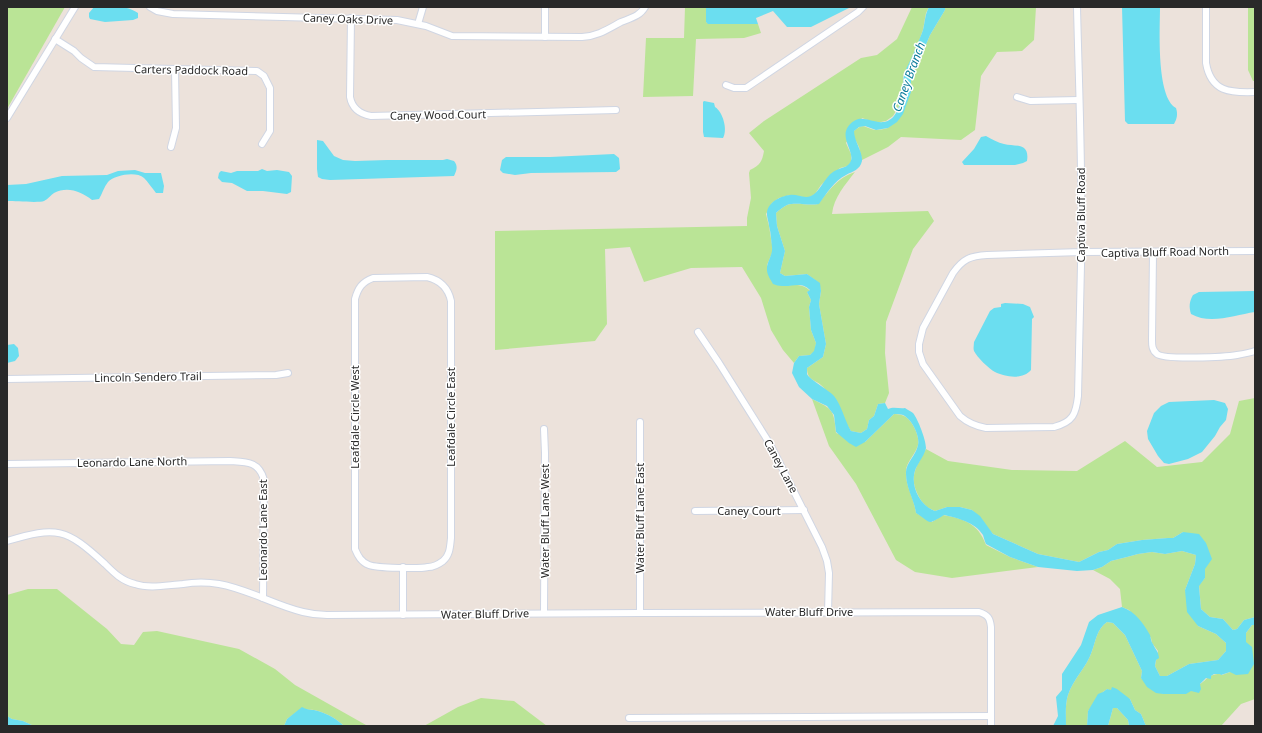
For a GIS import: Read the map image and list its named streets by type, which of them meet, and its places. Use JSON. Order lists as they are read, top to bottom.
{
  "streets": {
    "street": [
      "Caney Oaks Drive",
      "Carters Paddock Road",
      "Caney Wood Court",
      "Captiva Bluff Road",
      "Captiva Bluff Road North",
      "Lincoln Sendero Trail",
      "Leafdale Circle West",
      "Leafdale Circle East",
      "Leonardo Lane North",
      "Caney Lane",
      "Caney Court",
      "Water Bluff Lane East",
      "Water Bluff Lane West",
      "Leonardo Lane East",
      "Water Bluff Drive"
    ]
  },
  "crossings": [
    ["Caney Oaks Drive", "Caney Wood Court"],
    ["Captiva Bluff Road", "Captiva Bluff Road North"],
    ["Leafdale Circle West", "Leafdale Circle East"],
    ["Leonardo Lane North", "Leonardo Lane East"],
    ["Caney Lane", "Caney Court"],
    ["Caney Lane", "Water Bluff Drive"],
    ["Water Bluff Lane East", "Water Bluff Drive"],
    ["Water Bluff Lane West", "Water Bluff Drive"],
    ["Leonardo Lane East", "Water Bluff Drive"]
  ],
  "water": ["Caney Branch"]
}
